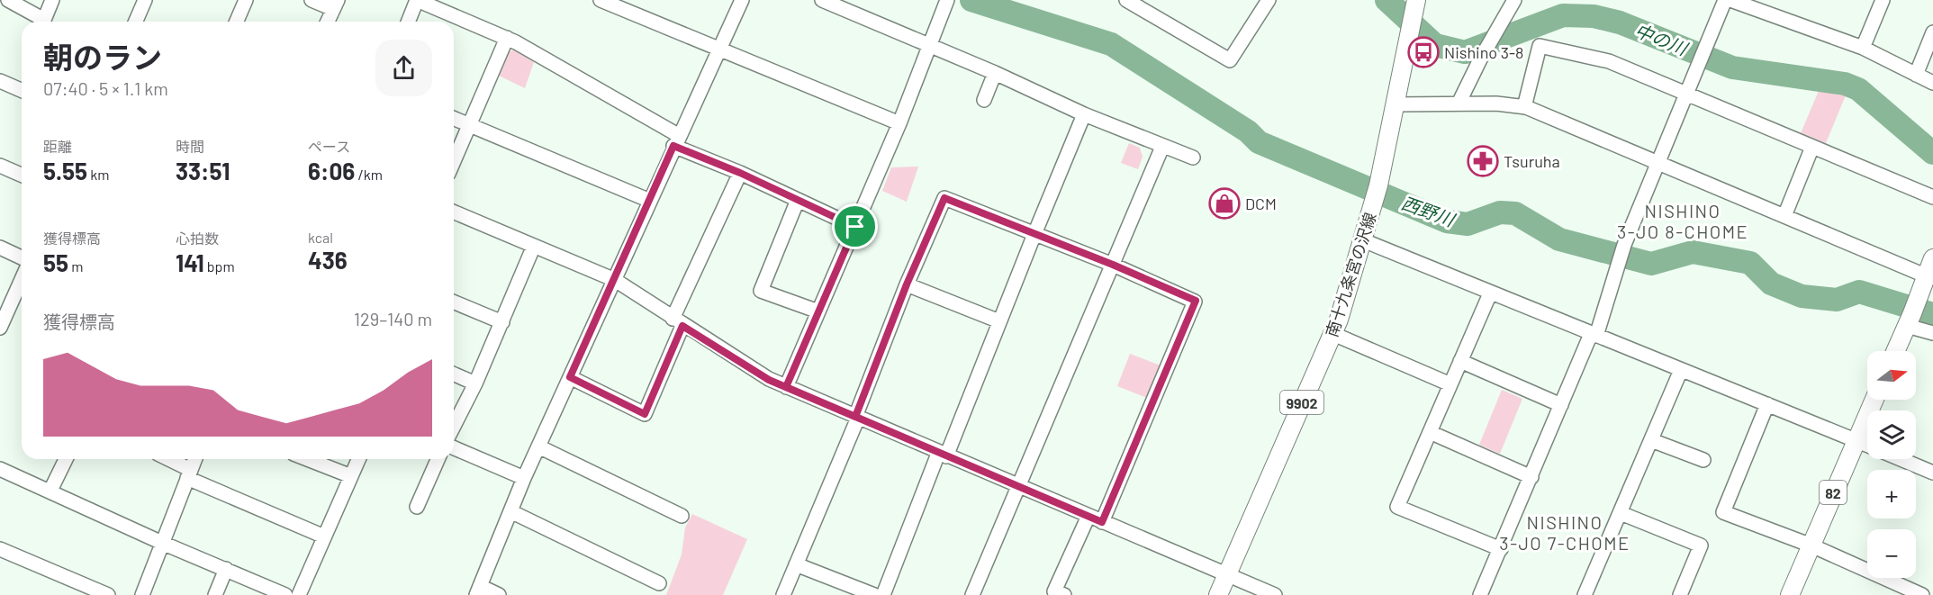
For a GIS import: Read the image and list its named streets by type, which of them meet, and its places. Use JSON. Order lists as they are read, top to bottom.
{
  "streets": {
    "main road": ["南十九条宮の沢線", "9902", "82"]
  },
  "districts": ["NISHINO 3-JO 8-CHOME", "NISHINO 3-JO 7-CHOME"],
  "water": ["中の川", "西野川"],
  "places": {
    "bus stop": ["Nishino 3-8"],
    "pharmacy": ["Tsuruha"],
    "shop": ["DCM"]
  },
  "north": "right",
  "page": {
    "heading": ["朝のラン", "07:40 · 5 × 1.1 km"],
    "stats": [
      ["距離", "5.55 km"],
      ["時間", "33:51"],
      ["ペース", "6:06 /km"],
      ["獲得標高", "55 m"],
      ["心拍数", "141 bpm"],
      ["kcal", "436"]
    ],
    "chart": ["獲得標高", "129–140 m"],
    "map_buttons": ["+", "−"]
  }
}
